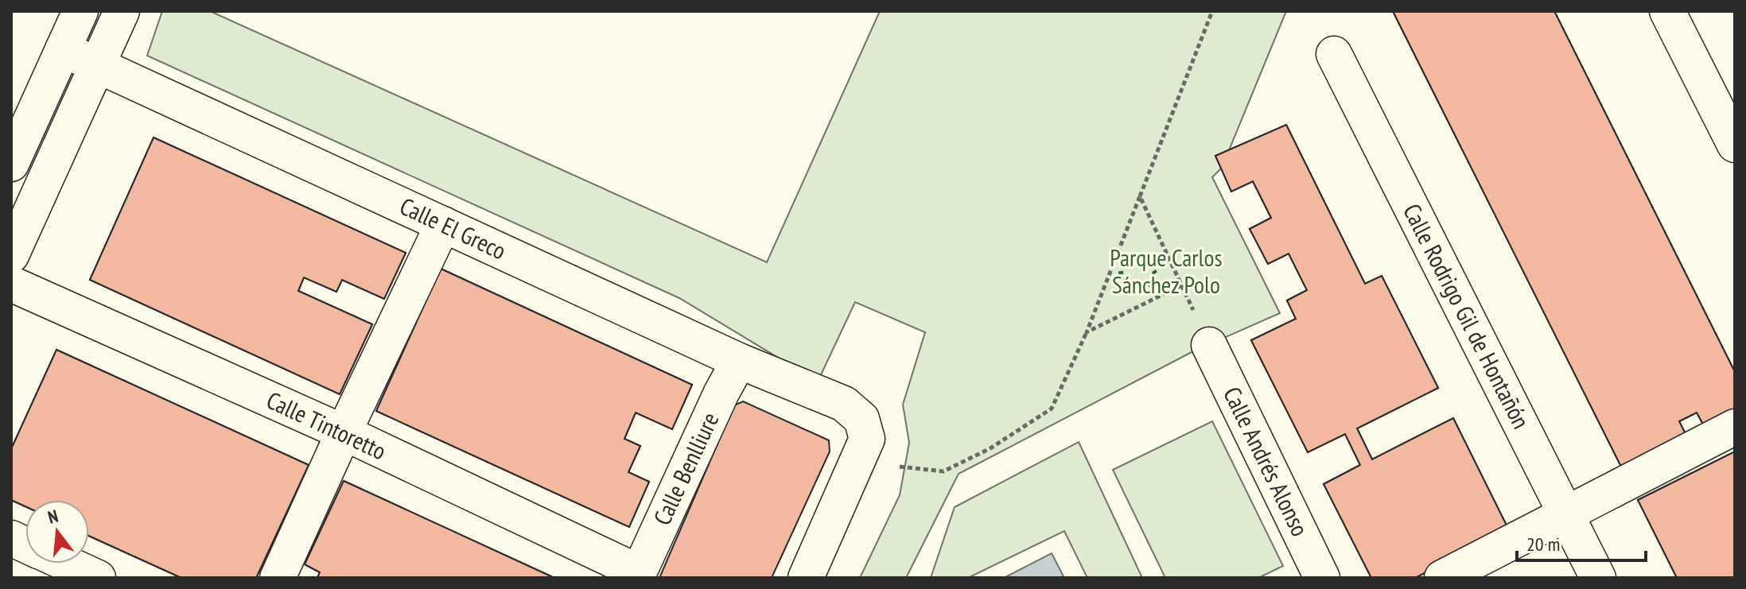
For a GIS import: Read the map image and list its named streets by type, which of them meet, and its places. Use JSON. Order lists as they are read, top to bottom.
{
  "streets": {
    "street": [
      "Calle El Greco",
      "Calle Rodrigo Gil de Hontañón",
      "Calle Tintoretto",
      "Calle Andrés Alonso",
      "Calle Benlliure"
    ]
  },
  "crossings": [
    ["Calle El Greco", "Calle Benlliure"],
    ["Calle Tintoretto", "Calle Benlliure"]
  ],
  "parks": ["Parque Carlos Sánchez Polo"],
  "scale_bar": "20 m",
  "north": "top"
}
